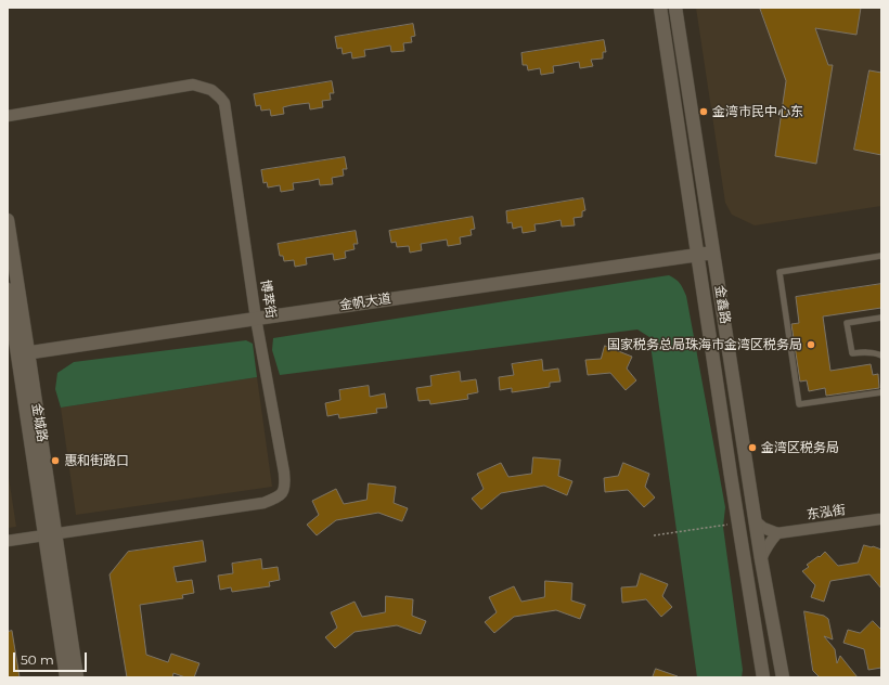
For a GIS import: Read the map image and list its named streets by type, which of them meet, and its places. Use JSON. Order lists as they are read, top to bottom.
{
  "streets": {
    "street": [
      "博萃街",
      "金帆大道",
      "金鑫路",
      "金城路",
      "东泓街"
    ]
  },
  "crossings": [
    ["博萃街", "金帆大道"],
    ["博萃街", "金城路"],
    ["金帆大道", "金鑫路"],
    ["金帆大道", "金城路"]
  ],
  "places": [
    "金湾市民中心东",
    "国家税务总局珠海市金湾区税务局",
    "金湾区税务局",
    "惠和街路口"
  ],
  "scale_bar": "50 m"
}
